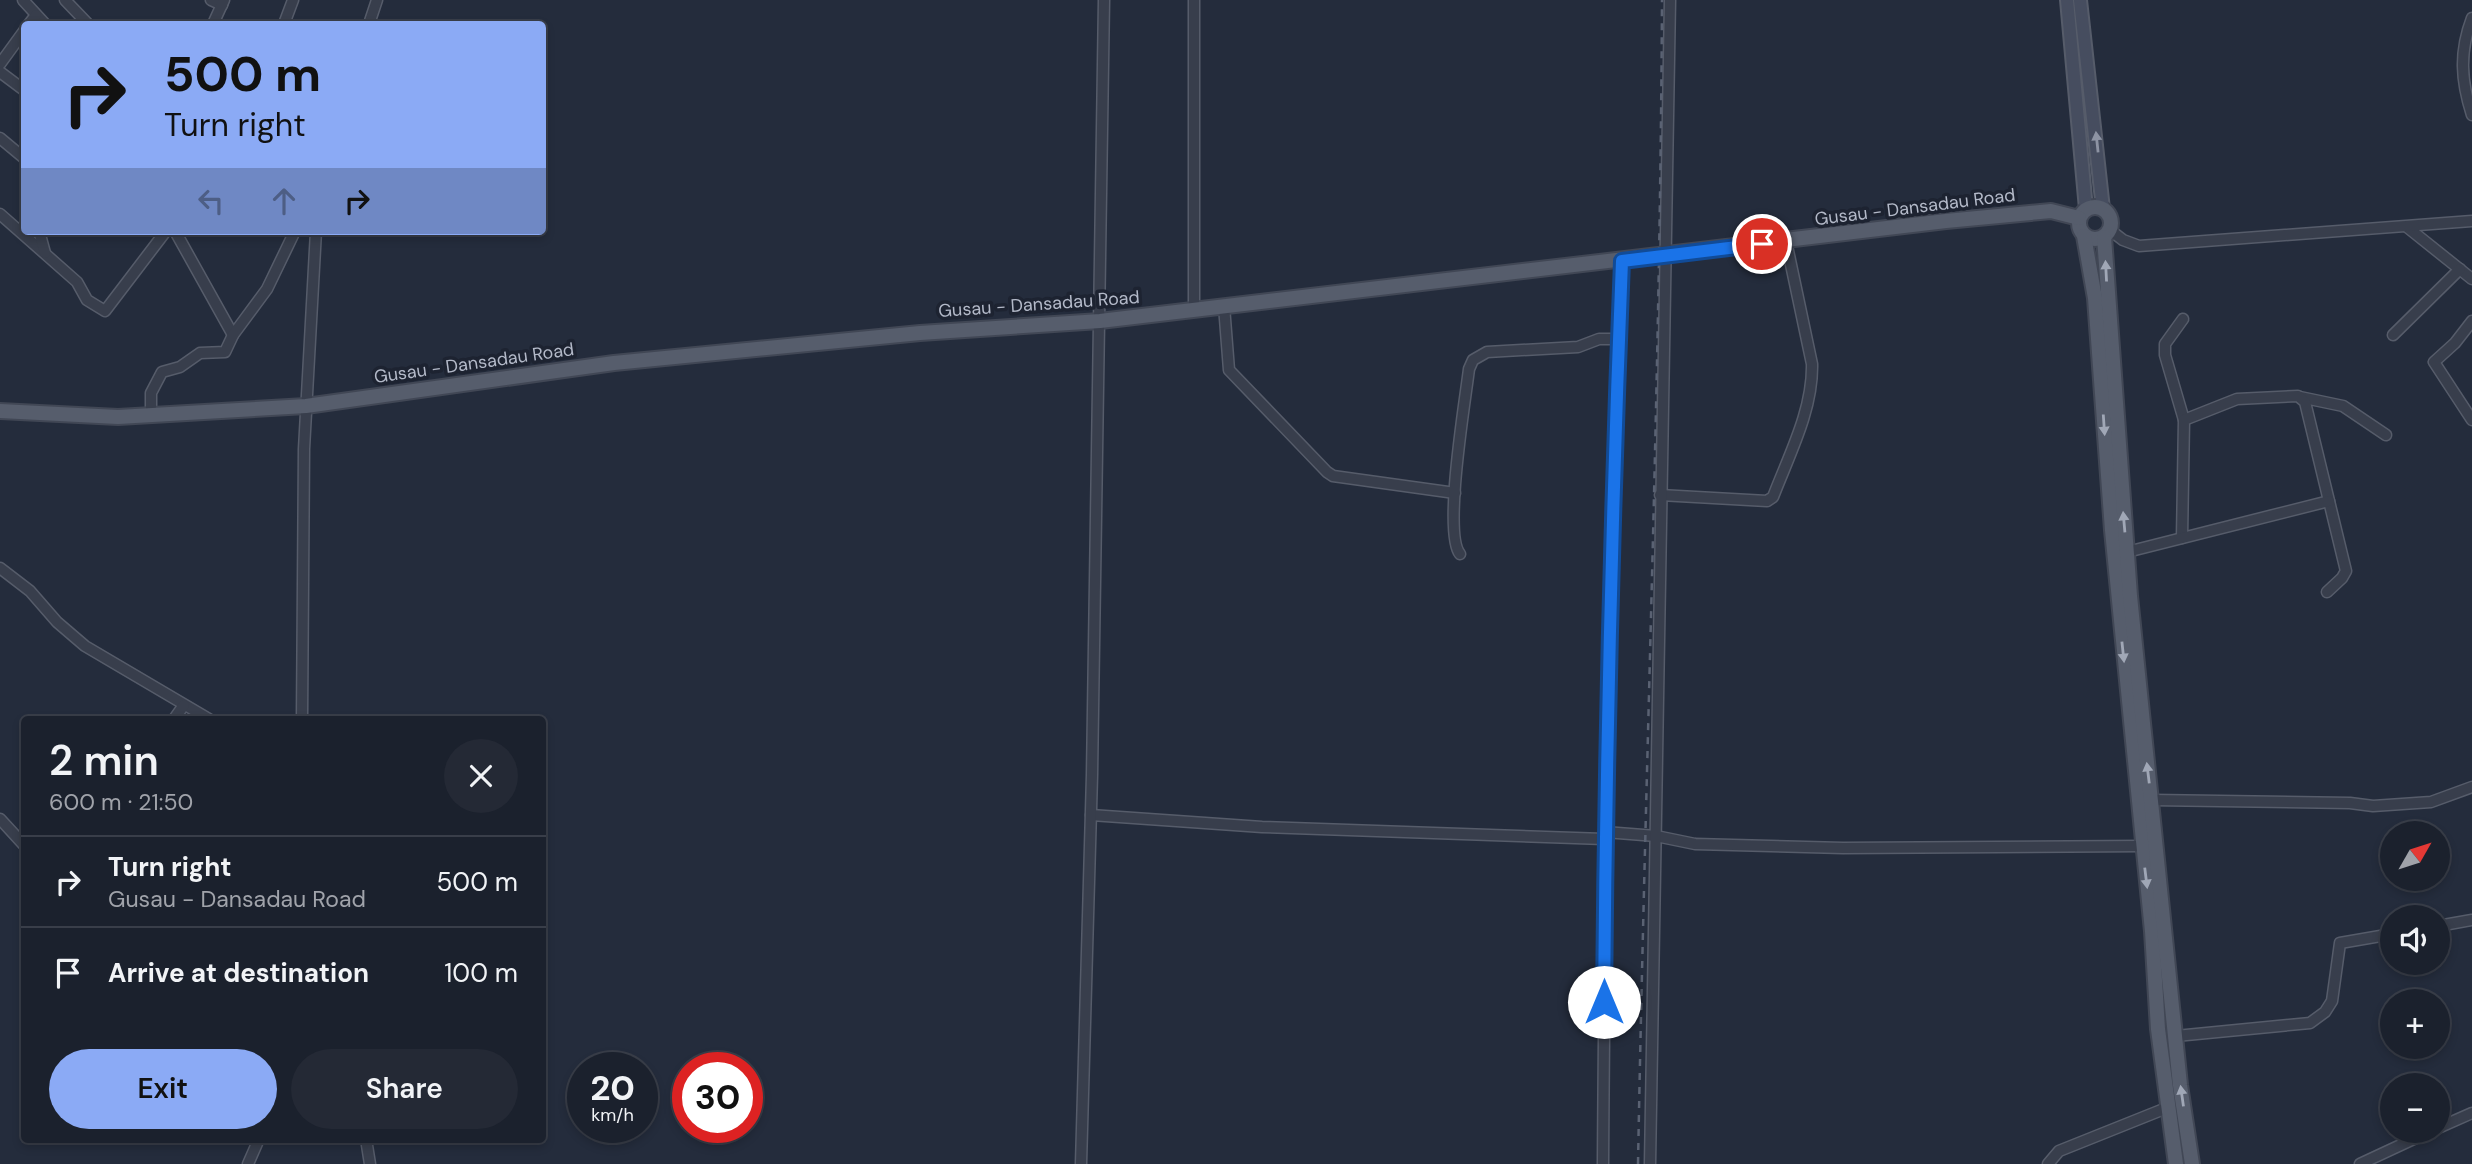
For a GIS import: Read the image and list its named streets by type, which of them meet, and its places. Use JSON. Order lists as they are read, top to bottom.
{
  "streets": {
    "main road": ["Gusau - Dansadau Road"]
  },
  "north": "top right",
  "page": {
    "turn": ["500 m", "Turn right"],
    "heading": ["2 min", "600 m · 21:50"],
    "map_buttons": ["+", "−"],
    "list": [
      {
        "name": "Turn right",
        "note": "Gusau - Dansadau Road",
        "value": "500 m"
      },
      {
        "name": "Arrive at destination",
        "value": "100 m"
      }
    ],
    "buttons": ["Exit", "Share"],
    "speed": "20 km/h",
    "limit": "30"
  }
}
